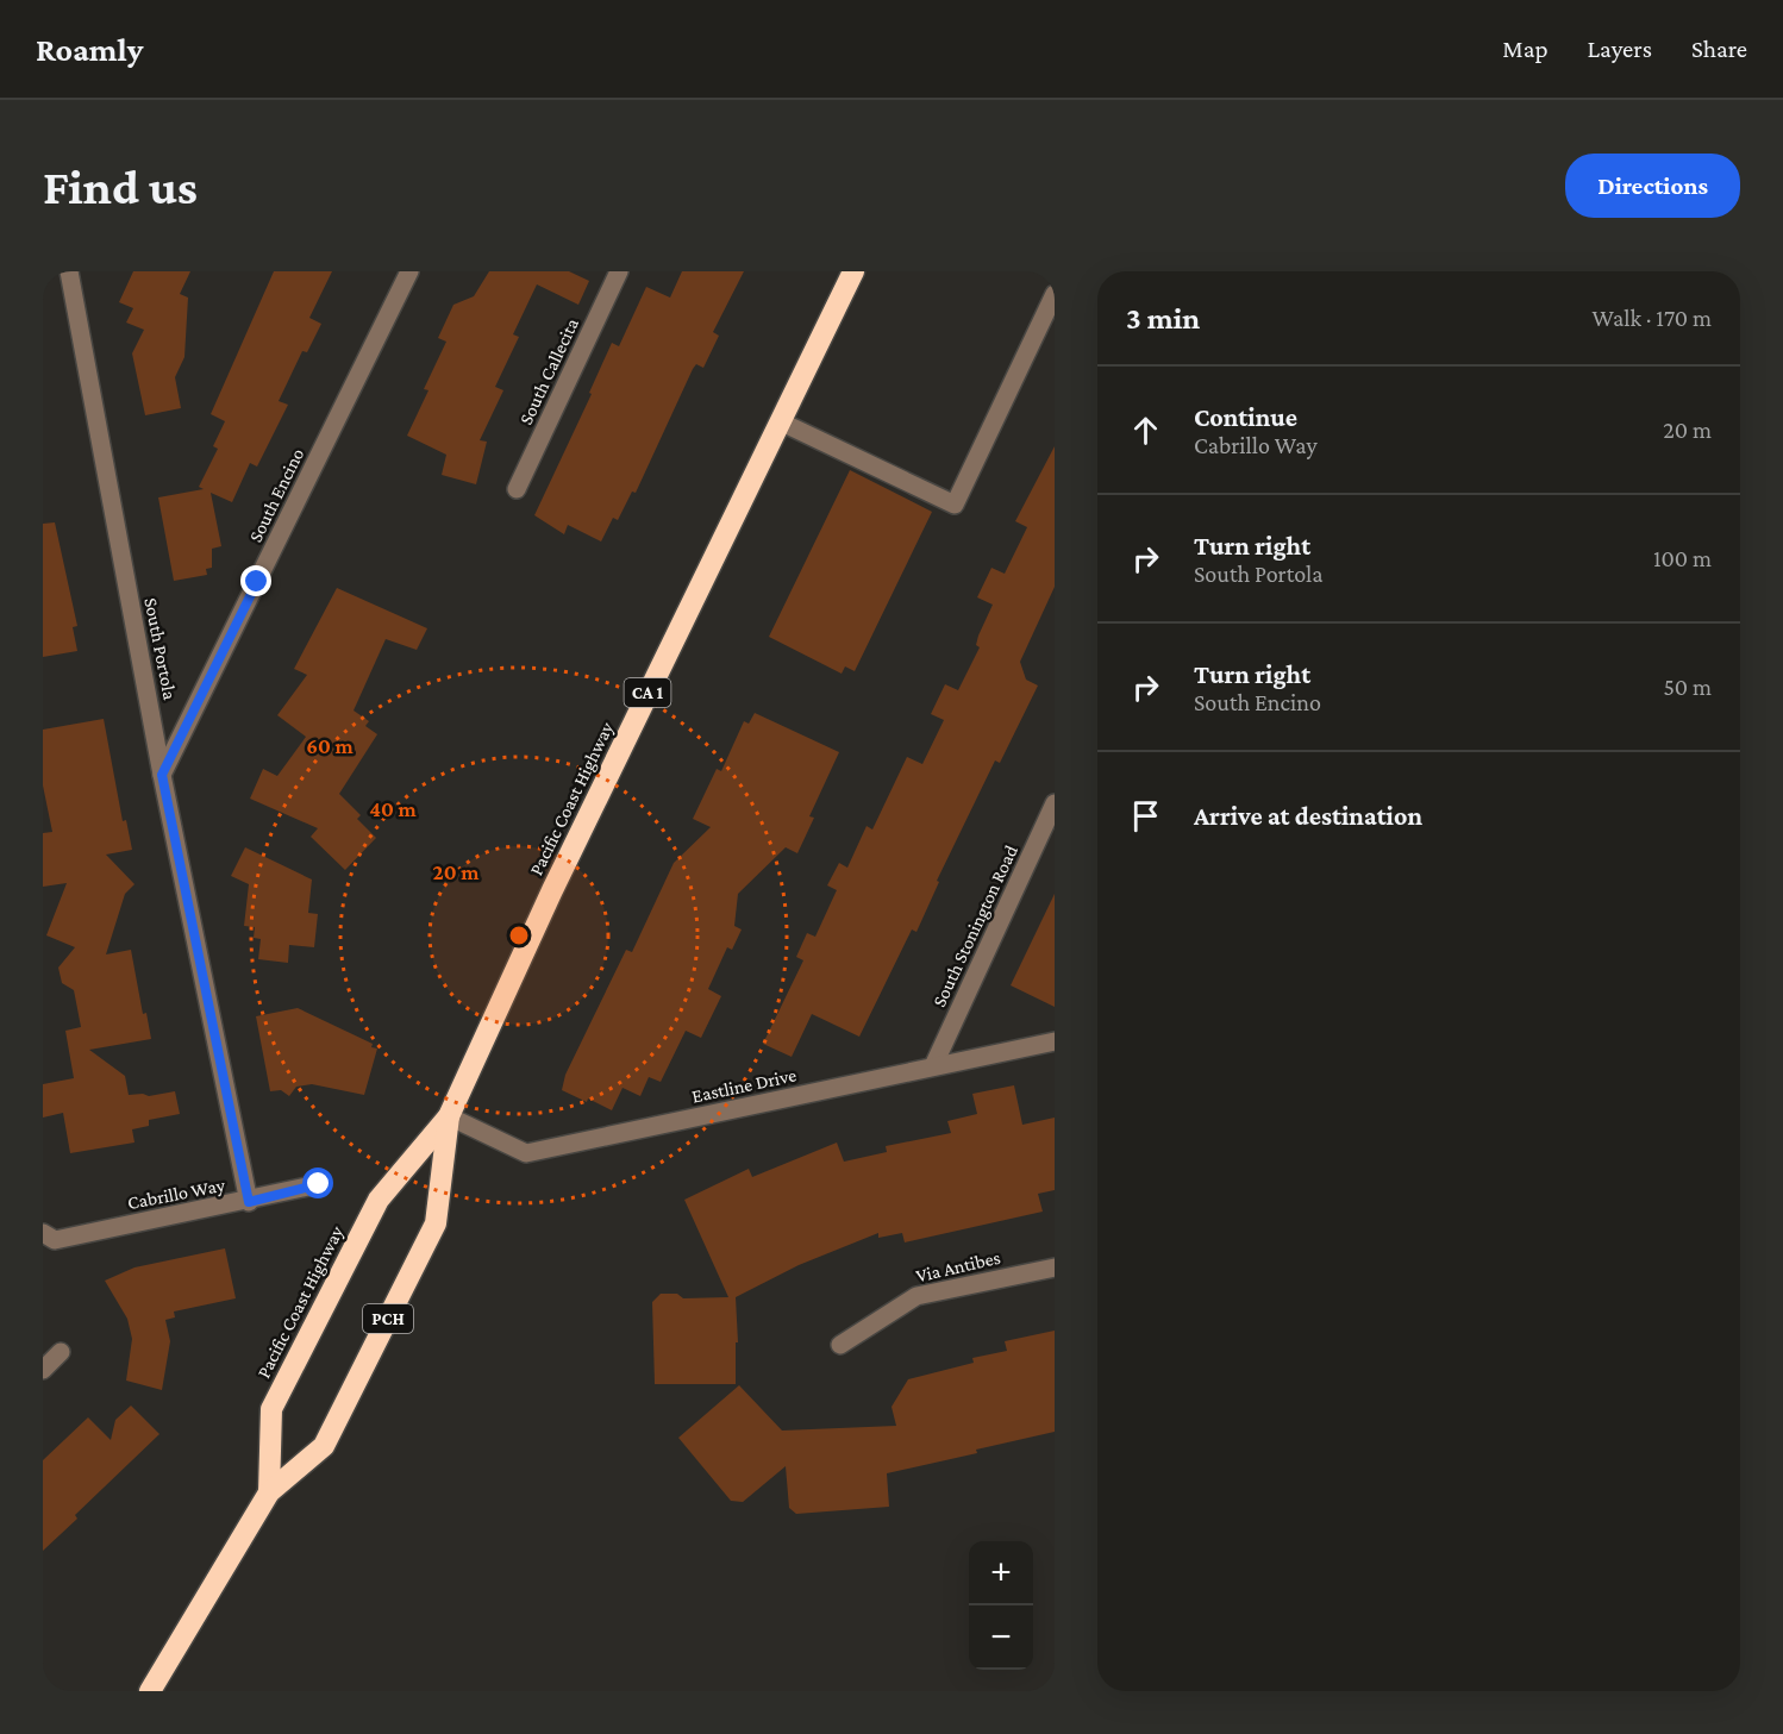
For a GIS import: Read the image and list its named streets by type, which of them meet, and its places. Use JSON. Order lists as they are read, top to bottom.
{
  "streets": {
    "highway": ["CA 1", "Pacific Coast Highway", "PCH"],
    "street": [
      "South Callecita",
      "South Encino",
      "South Portola",
      "South Stonington Road",
      "Eastline Drive",
      "Cabrillo Way",
      "Via Antibes"
    ]
  },
  "crossings": [
    ["South Encino", "South Portola"],
    ["South Portola", "Cabrillo Way"],
    ["Pacific Coast Highway", "Eastline Drive"],
    ["South Stonington Road", "Eastline Drive"]
  ],
  "page": {
    "header": "Roamly",
    "nav": ["Map", "Layers", "Share"],
    "buttons": "Directions",
    "title": "Find us",
    "heading": ["3 min", "Walk · 170 m"],
    "list": [
      ["Continue", "Cabrillo Way", "20 m"],
      ["Turn right", "South Portola", "100 m"],
      ["Turn right", "South Encino", "50 m"],
      "Arrive at destination"
    ],
    "map_buttons": ["+", "−"]
  },
  "rings": ["60 m", "40 m", "20 m"]
}
